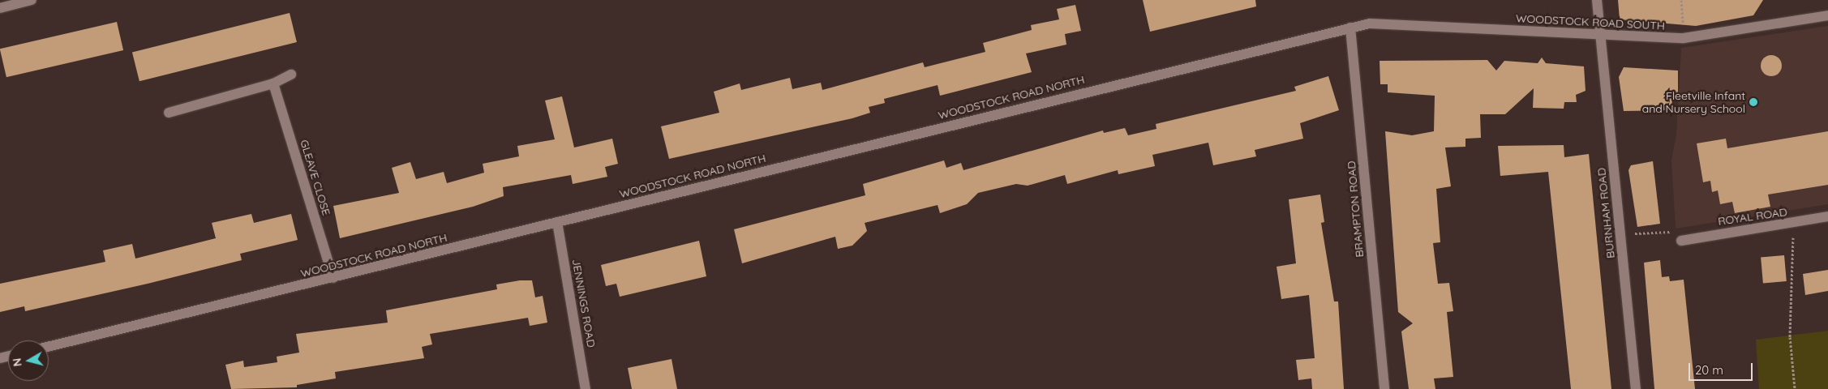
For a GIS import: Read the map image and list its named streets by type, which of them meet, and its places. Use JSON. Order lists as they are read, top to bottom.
{
  "streets": {
    "street": [
      "WOODSTOCK ROAD SOUTH",
      "WOODSTOCK ROAD NORTH",
      "GLEAVE CLOSE",
      "BRAMPTON ROAD",
      "BURNHAM ROAD",
      "ROYAL ROAD",
      "JENNINGS ROAD"
    ]
  },
  "crossings": [
    ["WOODSTOCK ROAD SOUTH", "WOODSTOCK ROAD NORTH"],
    ["WOODSTOCK ROAD SOUTH", "BRAMPTON ROAD"],
    ["WOODSTOCK ROAD SOUTH", "BURNHAM ROAD"],
    ["WOODSTOCK ROAD NORTH", "GLEAVE CLOSE"],
    ["WOODSTOCK ROAD NORTH", "BRAMPTON ROAD"],
    ["WOODSTOCK ROAD NORTH", "JENNINGS ROAD"]
  ],
  "places": ["Fleetville Infant and Nursery School"],
  "scale_bar": "20 m",
  "north": "left"
}
